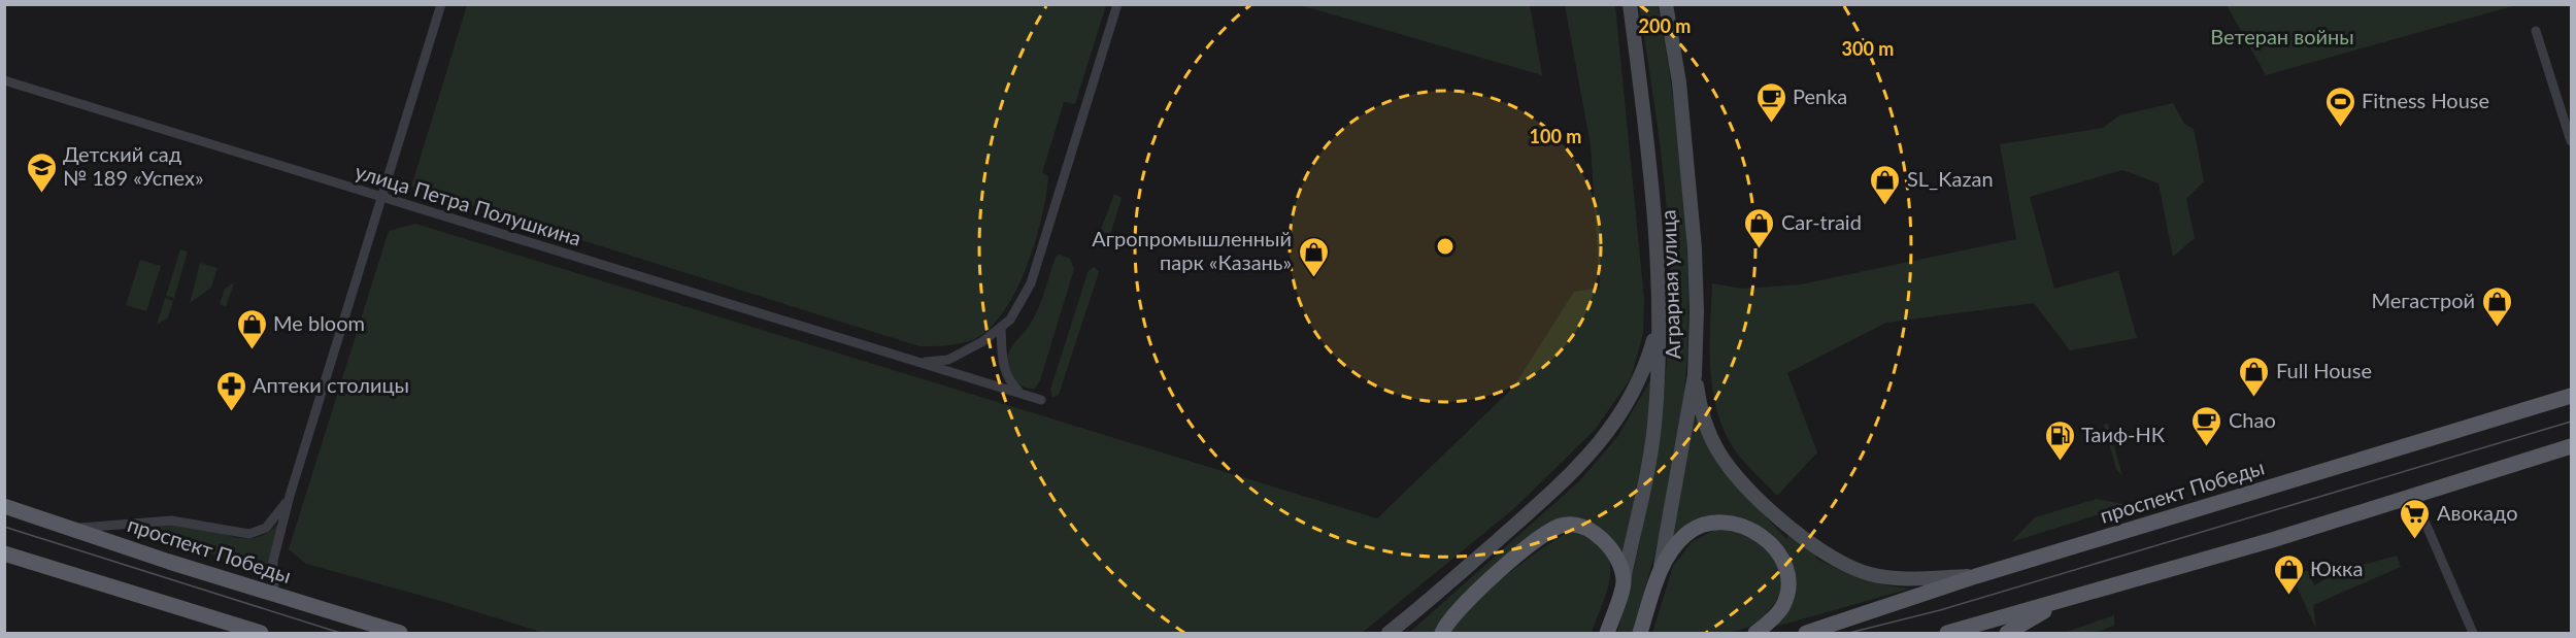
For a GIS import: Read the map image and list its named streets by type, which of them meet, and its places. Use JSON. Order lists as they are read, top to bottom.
{
  "streets": {
    "main road": ["Аграрная улица", "проспект Победы"],
    "street": ["улица Петра Полушкина"]
  },
  "parks": ["Ветеран войны"],
  "places": {
    "cafe": ["Penka", "Chao"],
    "sports": ["Fitness House"],
    "school or university": ["Детский сад № 189 «Успех»"],
    "shop": [
      "SL_Kazan",
      "Car-traid",
      "Агропромышленный парк «Казань»",
      "Мегастрой",
      "Me bloom",
      "Full House",
      "Юкка"
    ],
    "pharmacy": ["Аптеки столицы"],
    "fuel station": ["Таиф-НК"],
    "supermarket": ["Авокадо"]
  },
  "rings": ["200 m", "300 m", "100 m"]
}
